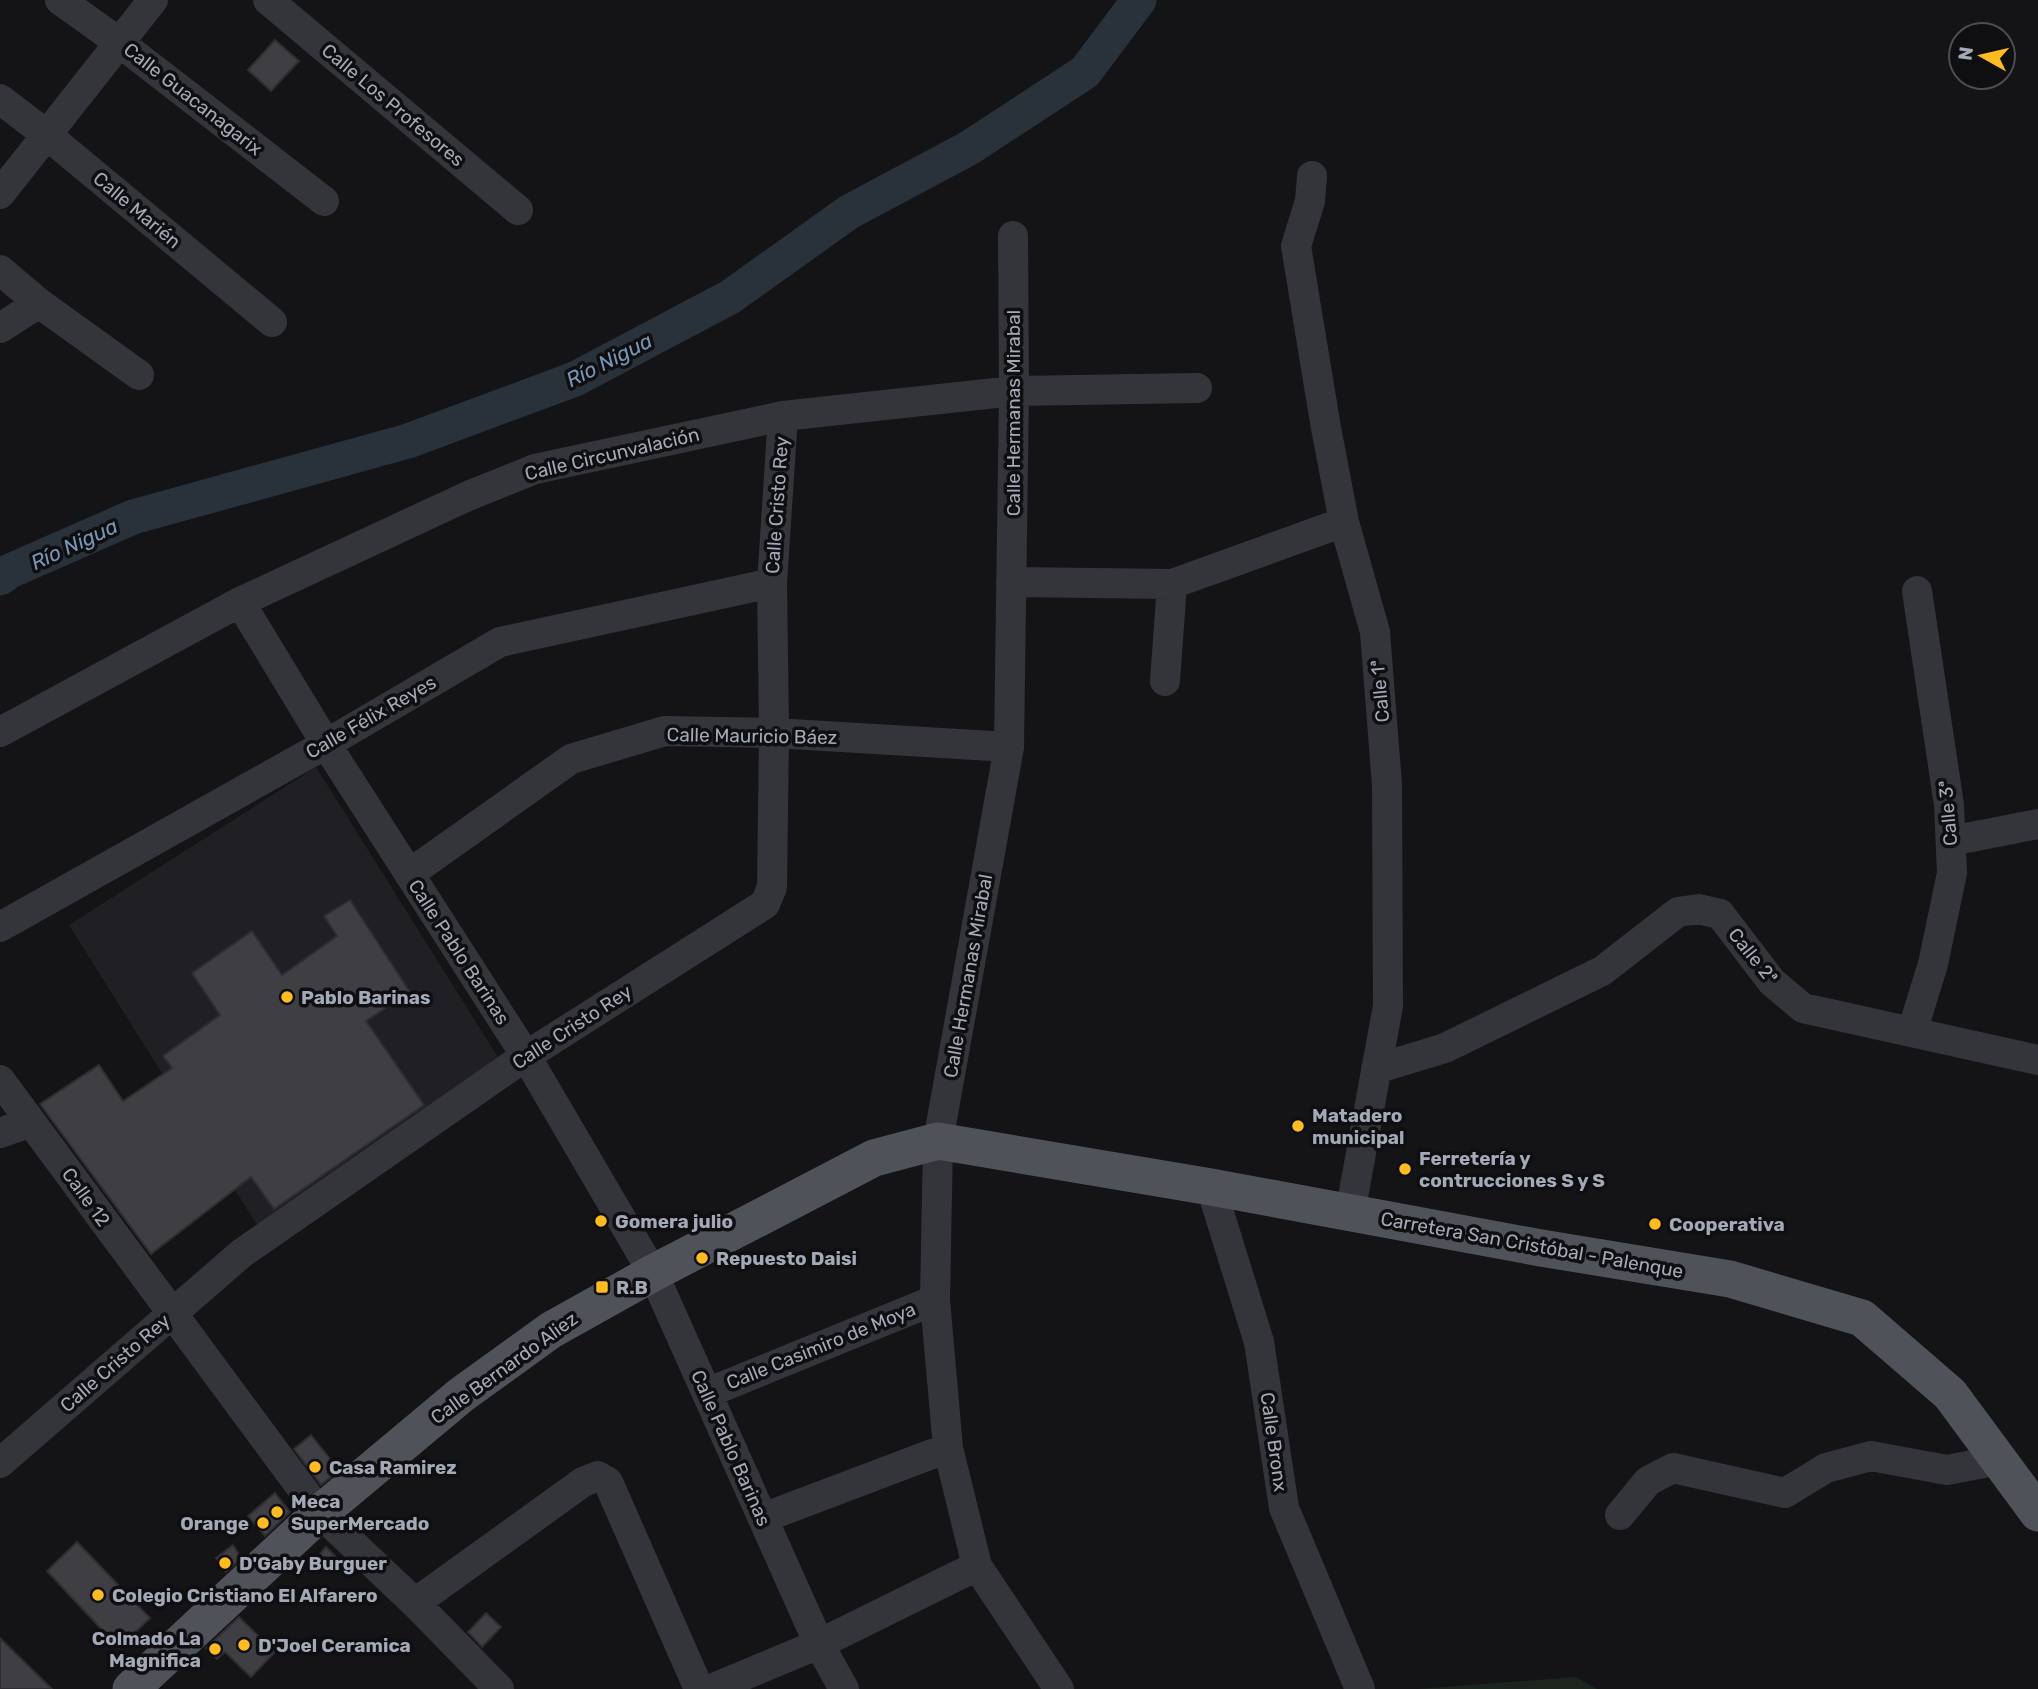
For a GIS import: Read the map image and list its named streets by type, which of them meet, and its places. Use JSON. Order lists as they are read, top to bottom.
{
  "streets": {
    "main road": ["Carretera San Cristóbal - Palenque", "Calle Bernardo Aliez"],
    "street": [
      "Calle Guacanagarix",
      "Calle Los Profesores",
      "Calle Marién",
      "Calle Hermanas Mirabal",
      "Calle Circunvalación",
      "Calle Cristo Rey",
      "Calle 1ª",
      "Calle Félix Reyes",
      "Calle Mauricio Báez",
      "Calle 3ª",
      "Calle Pablo Barinas",
      "Calle 2ª",
      "Calle 12",
      "Calle Casimiro de Moya",
      "Calle Bronx"
    ]
  },
  "crossings": [
    ["Calle Hermanas Mirabal", "Calle Circunvalación"],
    ["Calle Hermanas Mirabal", "Calle Mauricio Báez"],
    ["Calle Hermanas Mirabal", "Carretera San Cristóbal - Palenque"],
    ["Calle Hermanas Mirabal", "Calle Casimiro de Moya"],
    ["Calle Hermanas Mirabal", "Calle Bernardo Aliez"],
    ["Calle Circunvalación", "Calle Cristo Rey"],
    ["Calle Circunvalación", "Calle Pablo Barinas"],
    ["Calle Cristo Rey", "Calle Félix Reyes"],
    ["Calle Cristo Rey", "Calle Mauricio Báez"],
    ["Calle Cristo Rey", "Calle Pablo Barinas"],
    ["Calle Cristo Rey", "Calle 12"],
    ["Calle 1ª", "Calle 2ª"],
    ["Calle 1ª", "Carretera San Cristóbal - Palenque"],
    ["Calle Félix Reyes", "Calle Pablo Barinas"],
    ["Calle Mauricio Báez", "Calle Pablo Barinas"],
    ["Calle 3ª", "Calle 2ª"],
    ["Calle Pablo Barinas", "Calle Casimiro de Moya"],
    ["Calle Pablo Barinas", "Calle Bernardo Aliez"],
    ["Calle 12", "Calle Bernardo Aliez"],
    ["Carretera San Cristóbal - Palenque", "Calle Bernardo Aliez"],
    ["Carretera San Cristóbal - Palenque", "Calle Bronx"]
  ],
  "water": ["Río Nigua"],
  "places": {
    "other": [
      "Pablo Barinas",
      "Matadero municipal",
      "Ferretería y contrucciones S y S",
      "Gomera julio",
      "Cooperativa",
      "Repuesto Daisi",
      "Casa Ramirez",
      "Meca SuperMercado",
      "Orange",
      "D'Gaby Burguer",
      "Colegio Cristiano El Alfarero",
      "D'Joel Ceramica",
      "Colmado La Magnifica"
    ],
    "transit": ["R.B"]
  },
  "north": "left"
}
